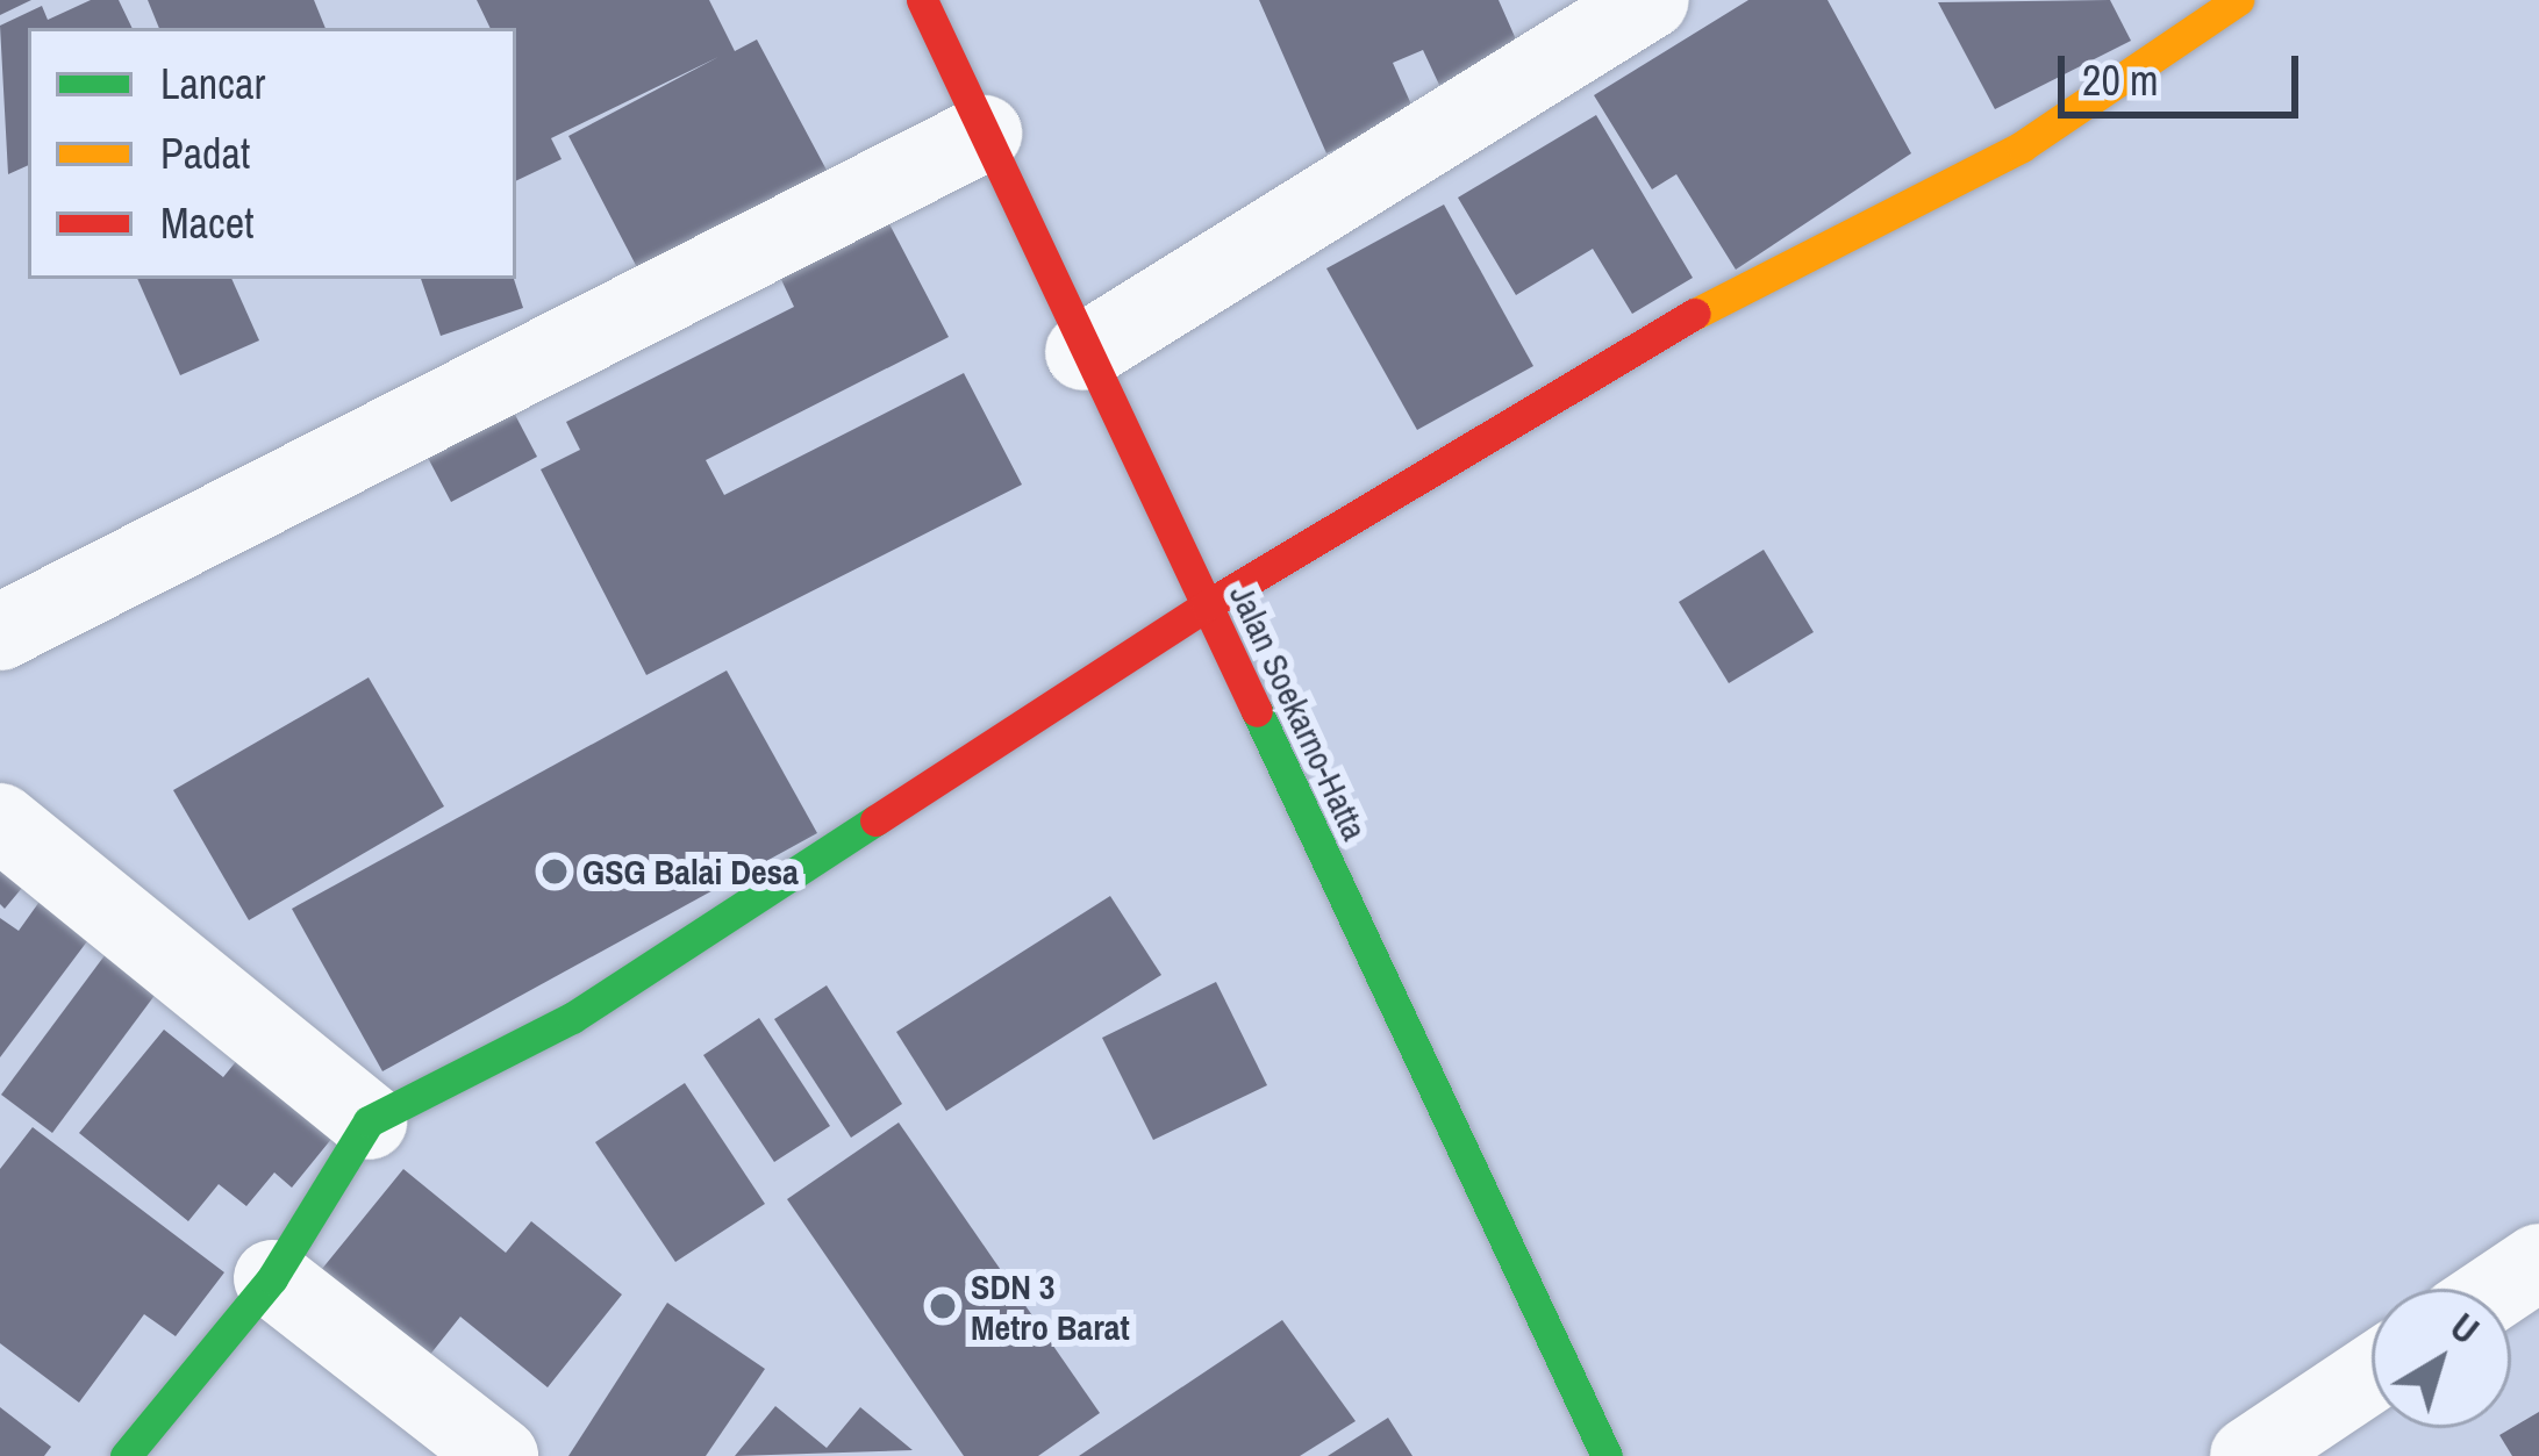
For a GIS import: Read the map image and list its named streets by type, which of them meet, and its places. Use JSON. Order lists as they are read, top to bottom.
{
  "streets": {
    "street": ["Jalan Soekarno-Hatta"]
  },
  "places": ["GSG Balai Desa", "SDN 3 Metro Barat"],
  "legend": ["Lancar", "Padat", "Macet"],
  "scale_bar": "20 m",
  "north": "top right"
}
